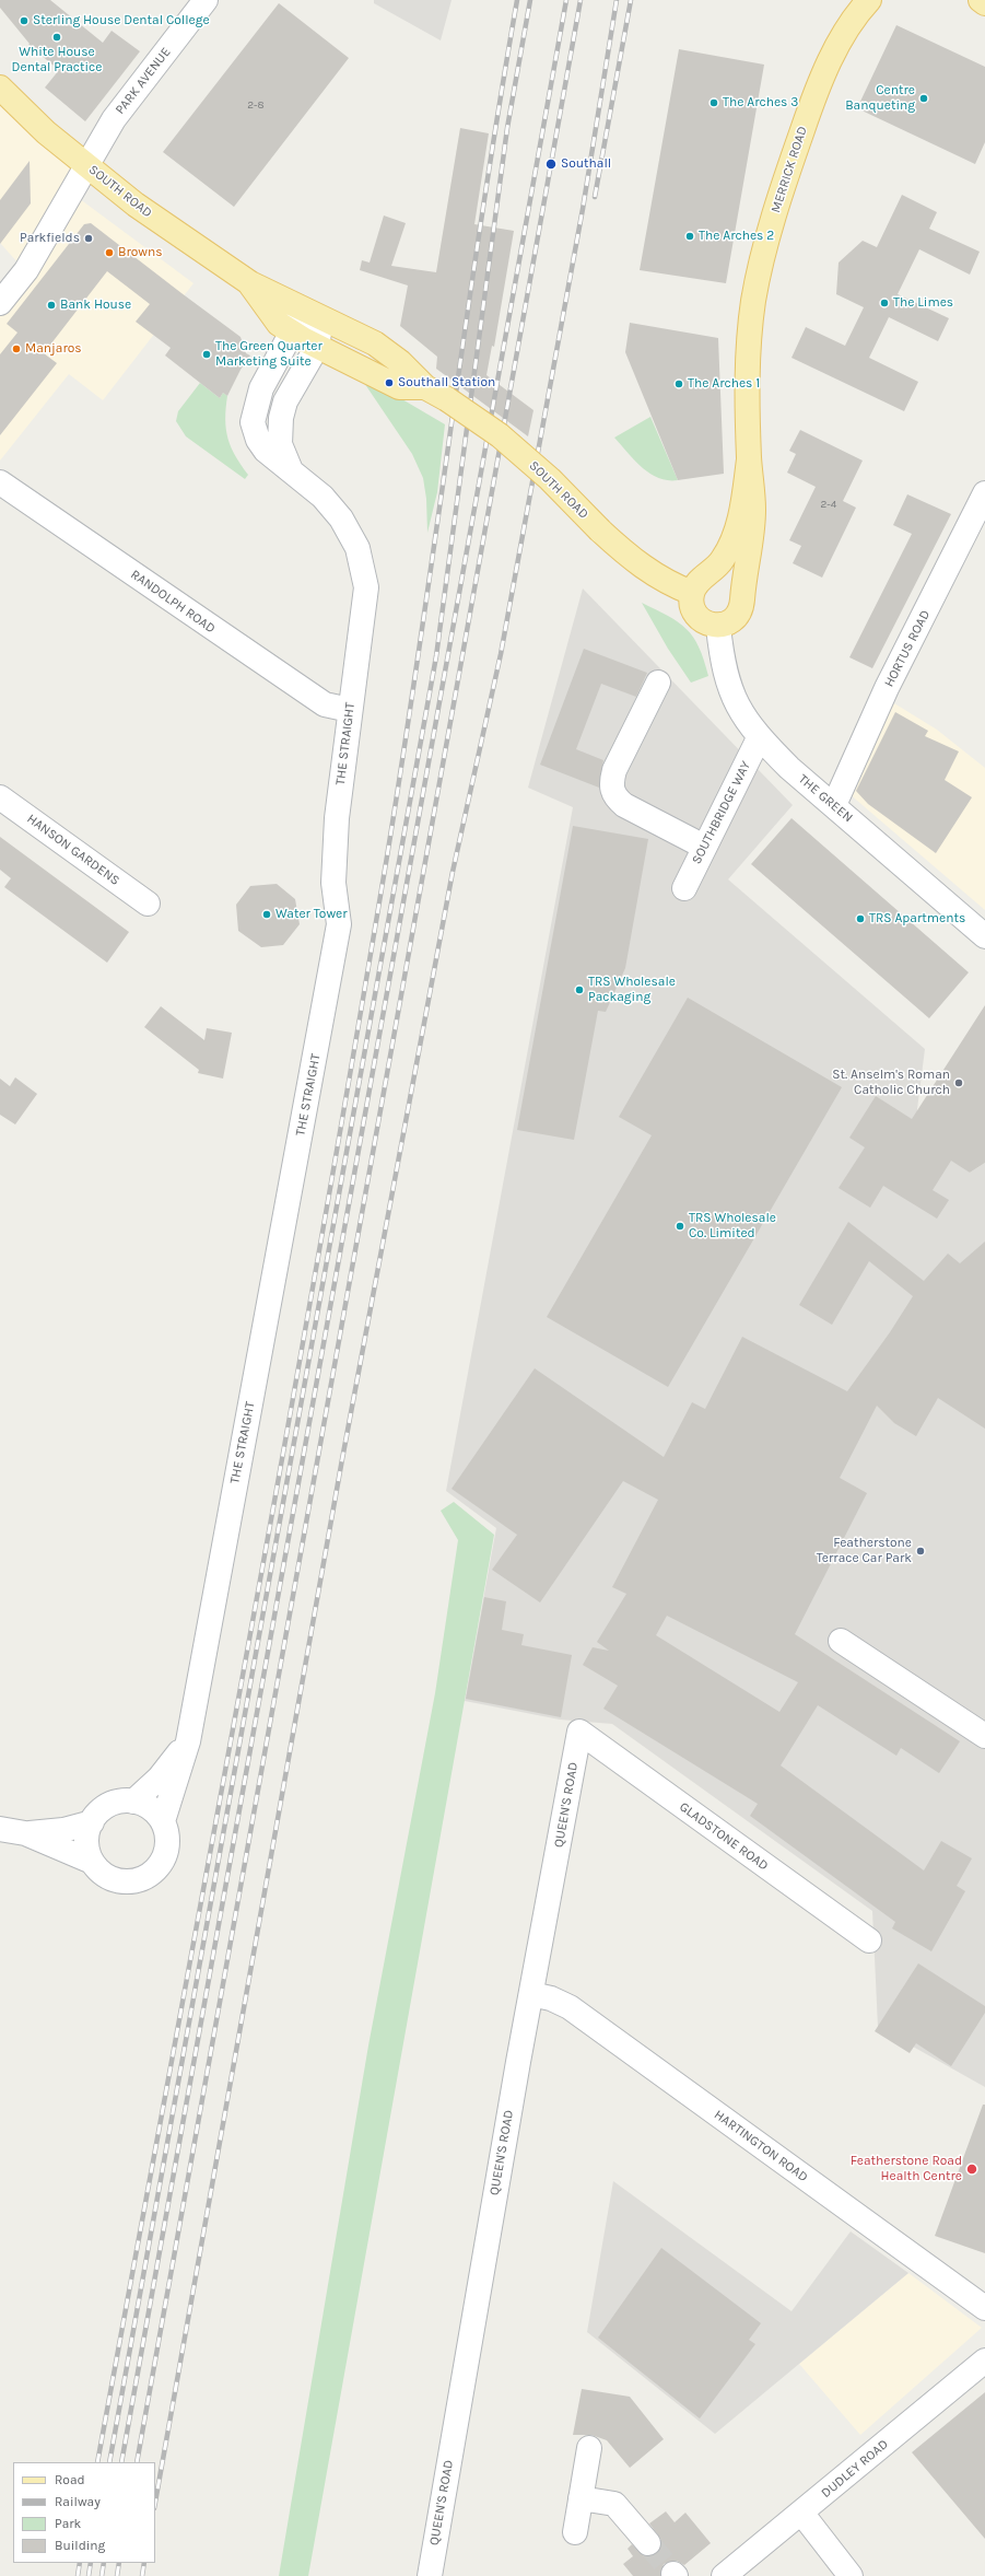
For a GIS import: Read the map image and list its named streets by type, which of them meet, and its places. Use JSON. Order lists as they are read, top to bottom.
{
  "streets": {
    "main road": ["MERRICK ROAD", "SOUTH ROAD"],
    "street": [
      "PARK AVENUE",
      "RANDOLPH ROAD",
      "HORTUS ROAD",
      "THE STRAIGHT",
      "THE GREEN",
      "SOUTHBRIDGE WAY",
      "HANSON GARDENS",
      "QUEEN'S ROAD",
      "GLADSTONE ROAD",
      "HARTINGTON ROAD",
      "DUDLEY ROAD"
    ]
  },
  "crossings": [
    ["PARK AVENUE", "SOUTH ROAD"],
    ["MERRICK ROAD", "SOUTH ROAD"],
    ["MERRICK ROAD", "THE GREEN"],
    ["SOUTH ROAD", "THE STRAIGHT"],
    ["SOUTH ROAD", "THE GREEN"],
    ["RANDOLPH ROAD", "THE STRAIGHT"],
    ["HORTUS ROAD", "THE GREEN"],
    ["THE GREEN", "SOUTHBRIDGE WAY"],
    ["QUEEN'S ROAD", "GLADSTONE ROAD"],
    ["QUEEN'S ROAD", "HARTINGTON ROAD"]
  ],
  "places": [
    "Sterling House Dental College",
    "White House Dental Practice",
    "Centre Banqueting",
    "The Arches 3",
    "Southall",
    "The Arches 2",
    "Parkfields",
    "Browns",
    "The Limes",
    "Bank House",
    "Manjaros",
    "The Green Quarter Marketing Suite",
    "Southall Station",
    "The Arches 1",
    "Water Tower",
    "TRS Apartments",
    "TRS Wholesale Packaging",
    "St. Anselm's Roman Catholic Church",
    "TRS Wholesale Co. Limited",
    "Featherstone Terrace Car Park",
    "Featherstone Road Health Centre"
  ],
  "house_numbers": ["2-8", "2-4"],
  "legend": [
    "Road",
    "Railway",
    "Park",
    "Building"
  ]
}
